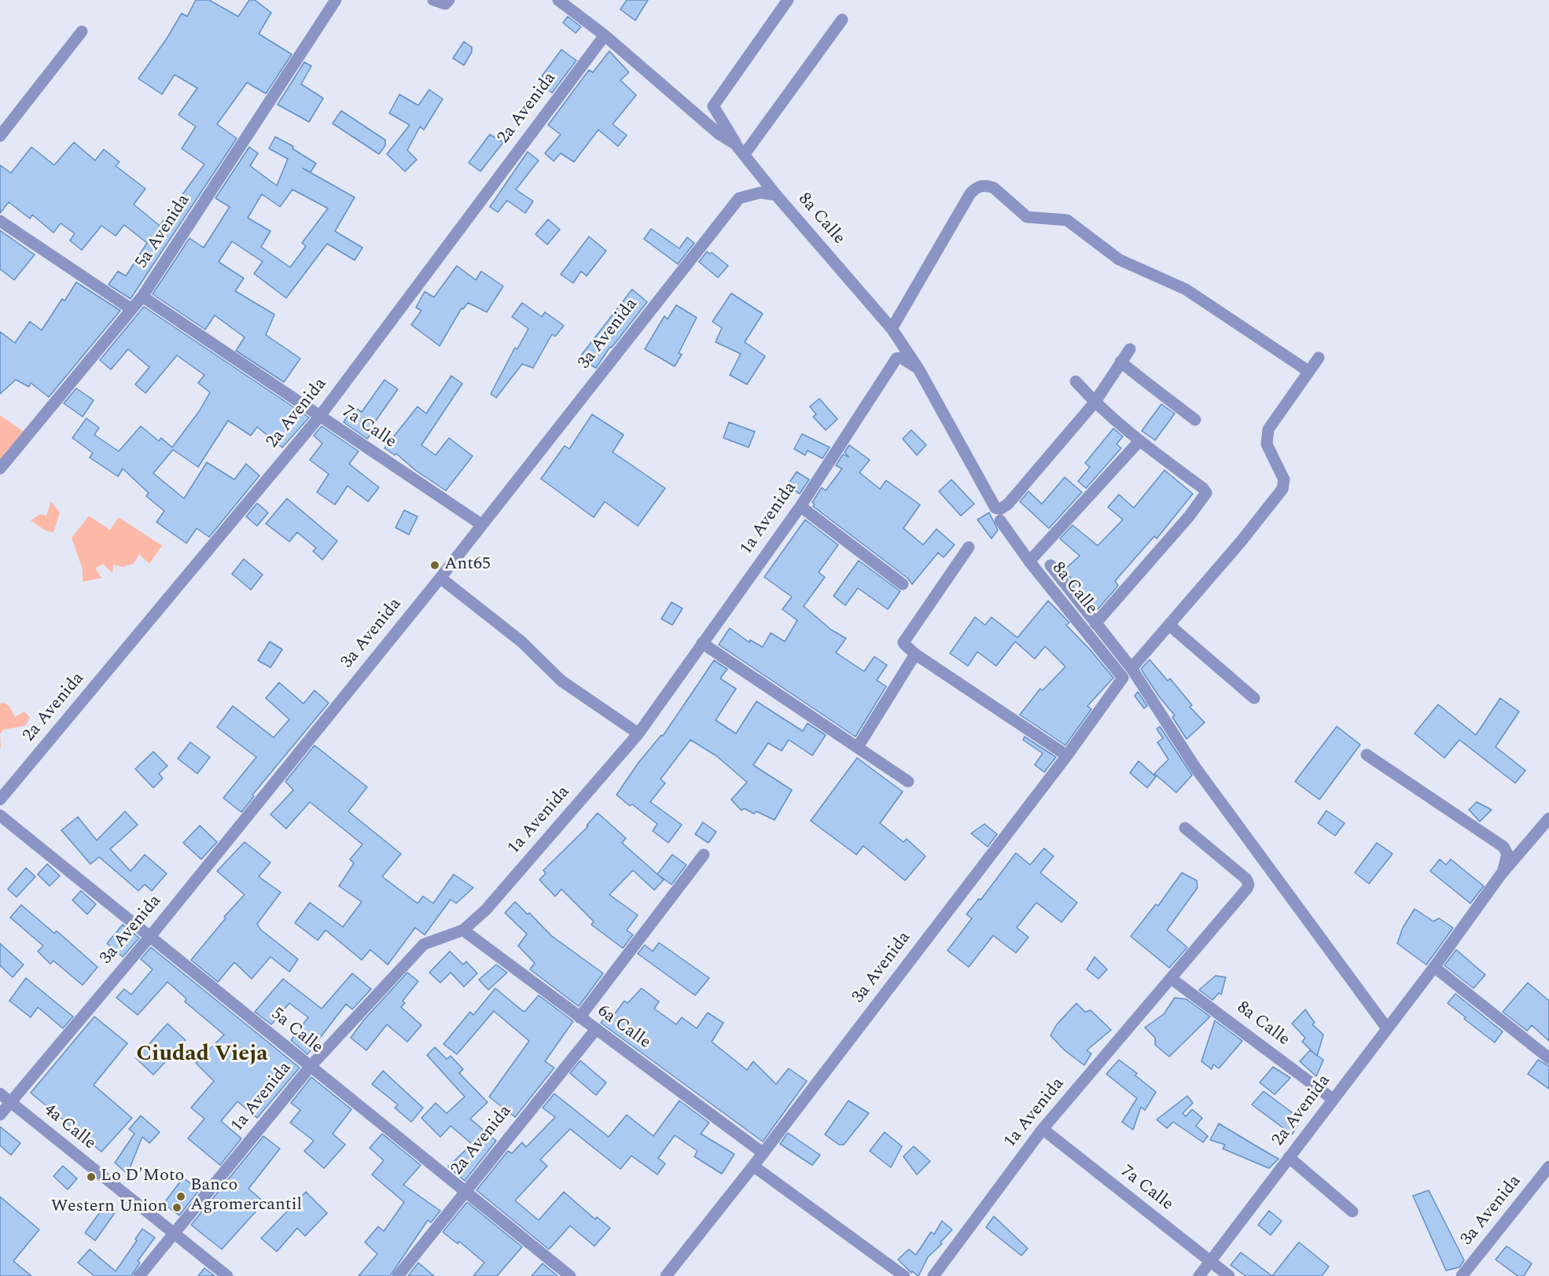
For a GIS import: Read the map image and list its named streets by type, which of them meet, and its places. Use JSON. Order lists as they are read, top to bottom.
{
  "streets": {
    "street": [
      "2a Avenida",
      "8a Calle",
      "5a Avenida",
      "3a Avenida",
      "7a Calle",
      "1a Avenida",
      "6a Calle",
      "5a Calle",
      "4a Calle"
    ]
  },
  "crossings": [
    ["2a Avenida", "8a Calle"],
    ["2a Avenida", "7a Calle"],
    ["2a Avenida", "6a Calle"],
    ["2a Avenida", "5a Calle"],
    ["8a Calle", "3a Avenida"],
    ["8a Calle", "1a Avenida"],
    ["5a Avenida", "7a Calle"],
    ["3a Avenida", "7a Calle"],
    ["3a Avenida", "6a Calle"],
    ["3a Avenida", "5a Calle"],
    ["3a Avenida", "4a Calle"],
    ["7a Calle", "1a Avenida"],
    ["1a Avenida", "6a Calle"],
    ["1a Avenida", "5a Calle"],
    ["1a Avenida", "4a Calle"]
  ],
  "districts": ["Ciudad Vieja"],
  "places": [
    "Ant65",
    "Lo D'Moto",
    "Banco Agromercantil",
    "Western Union"
  ]
}
